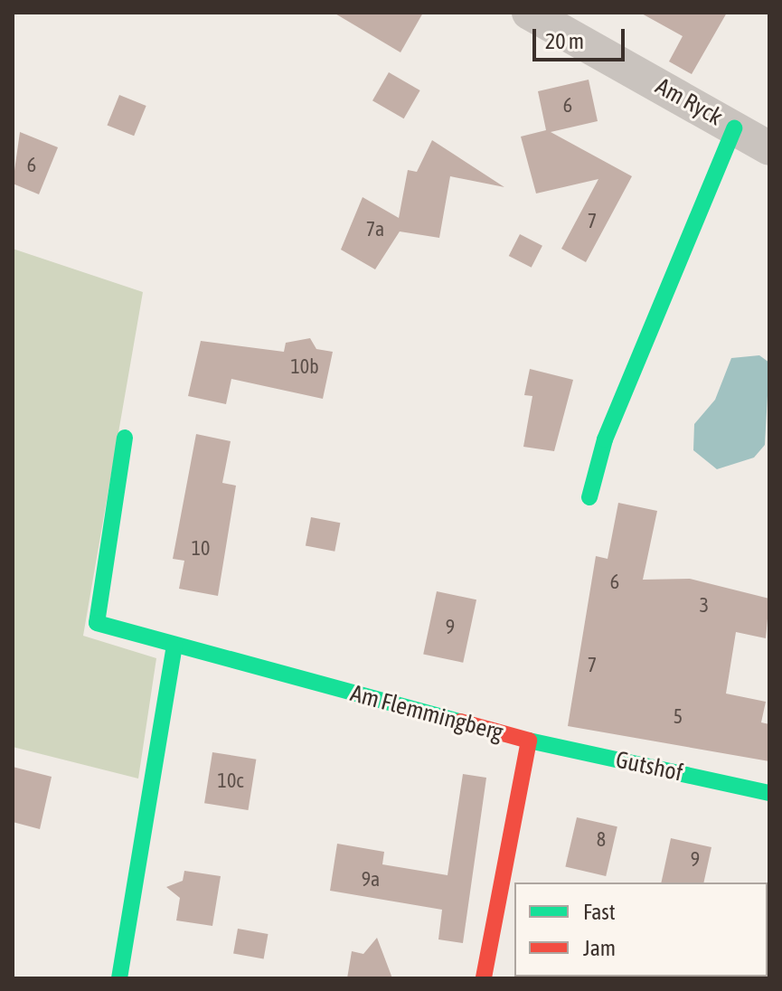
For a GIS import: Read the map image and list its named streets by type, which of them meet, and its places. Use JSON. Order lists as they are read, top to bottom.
{
  "streets": {
    "street": ["Am Ryck", "Am Flemmingberg", "Gutshof"]
  },
  "crossings": [
    ["Am Flemmingberg", "Gutshof"]
  ],
  "house_numbers": [
    "6",
    "6",
    "7",
    "7a",
    "10b",
    "10",
    "6",
    "3",
    "9",
    "7",
    "5",
    "10c",
    "8",
    "9",
    "9a"
  ],
  "legend": ["Fast", "Jam"],
  "scale_bar": "20 m"
}
